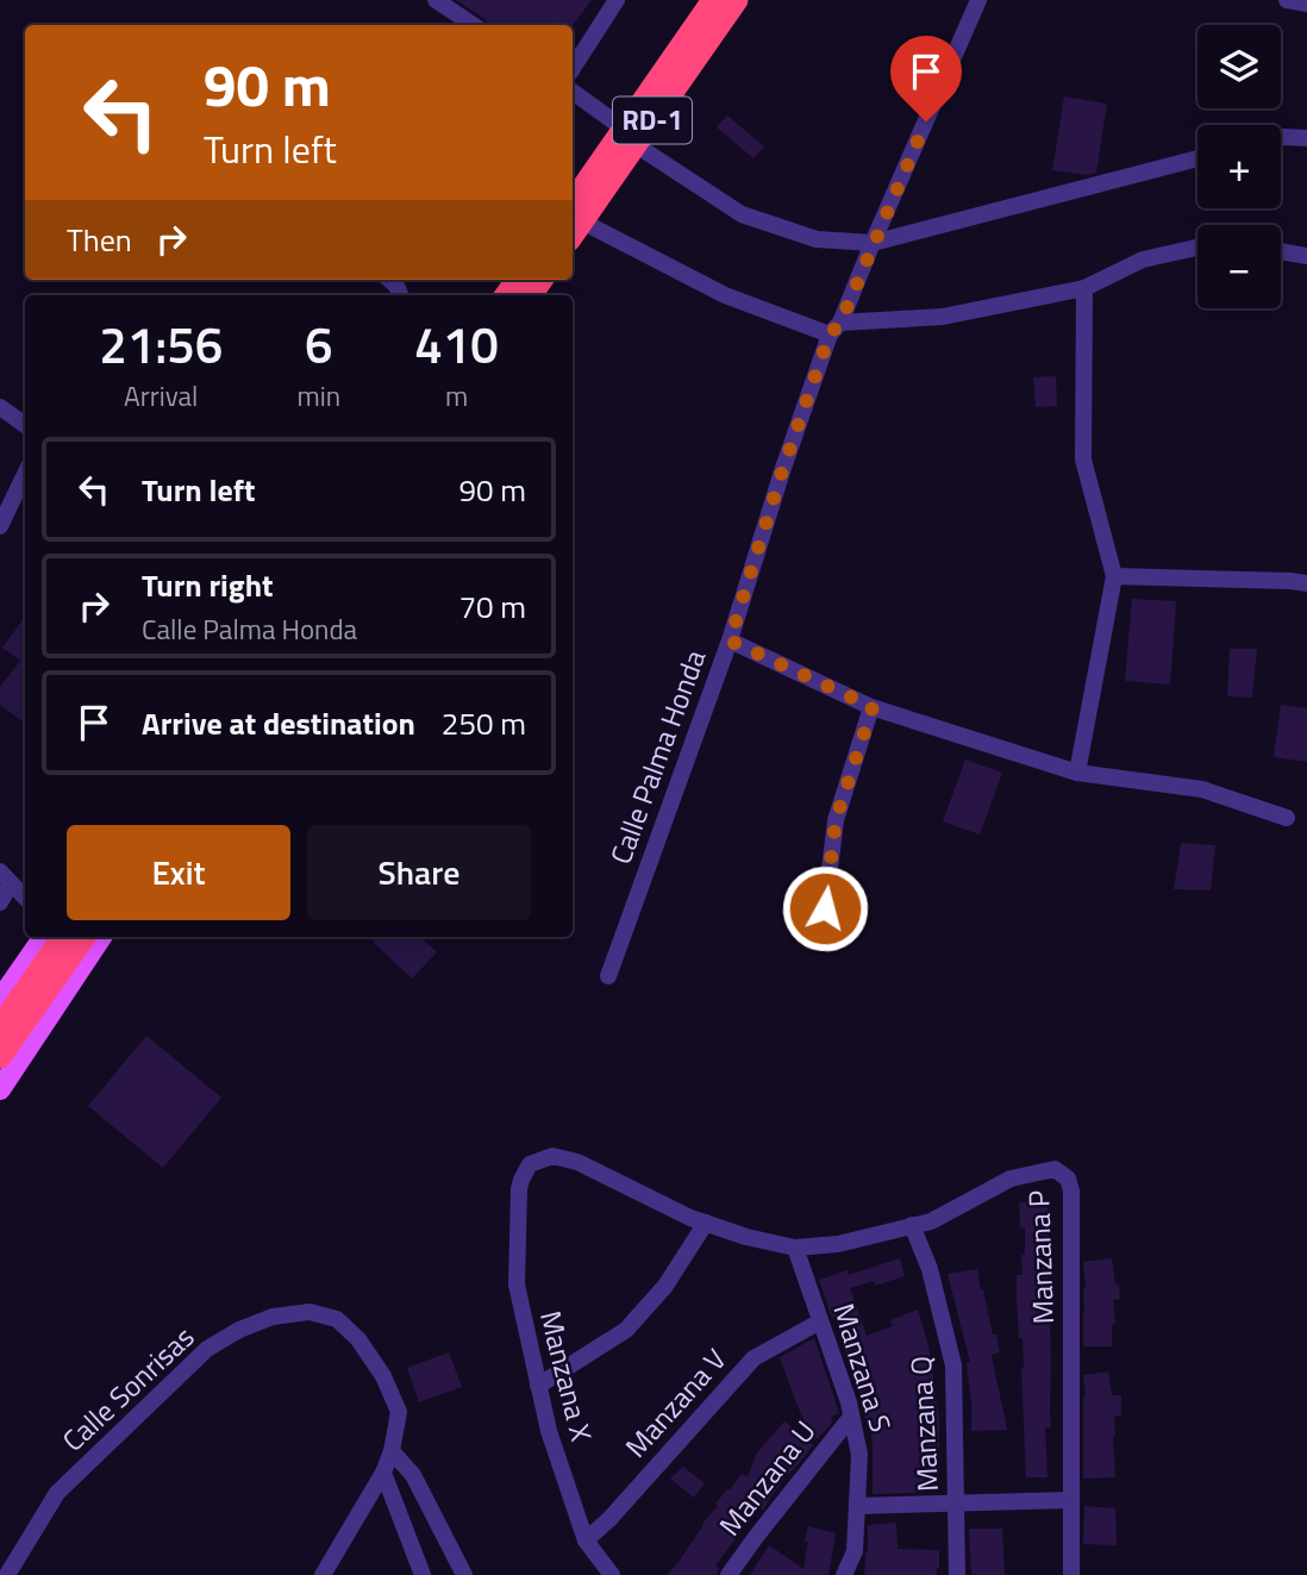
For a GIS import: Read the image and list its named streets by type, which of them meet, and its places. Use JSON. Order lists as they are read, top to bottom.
{
  "streets": {
    "highway": ["RD-1"],
    "street": [
      "Calle Palma Honda",
      "Manzana P",
      "Manzana S",
      "Manzana X",
      "Calle Sonrisas",
      "Manzana V",
      "Manzana Q",
      "Manzana U"
    ]
  },
  "crossings": [
    ["Manzana P", "Manzana S"],
    ["Manzana P", "Manzana X"],
    ["Manzana P", "Manzana Q"],
    ["Manzana S", "Manzana V"],
    ["Manzana S", "Manzana U"],
    ["Manzana X", "Manzana V"]
  ],
  "page": {
    "map_buttons": ["+", "−"],
    "turn": ["90 m", "Turn left"],
    "then": "Then",
    "eta": [
      "21:56",
      "Arrival",
      "6",
      "min",
      "410",
      "m"
    ],
    "list": [
      {
        "name": "Turn left",
        "value": "90 m"
      },
      {
        "name": "Turn right",
        "note": "Calle Palma Honda",
        "value": "70 m"
      },
      {
        "name": "Arrive at destination",
        "value": "250 m"
      }
    ],
    "buttons": ["Exit", "Share"]
  }
}
